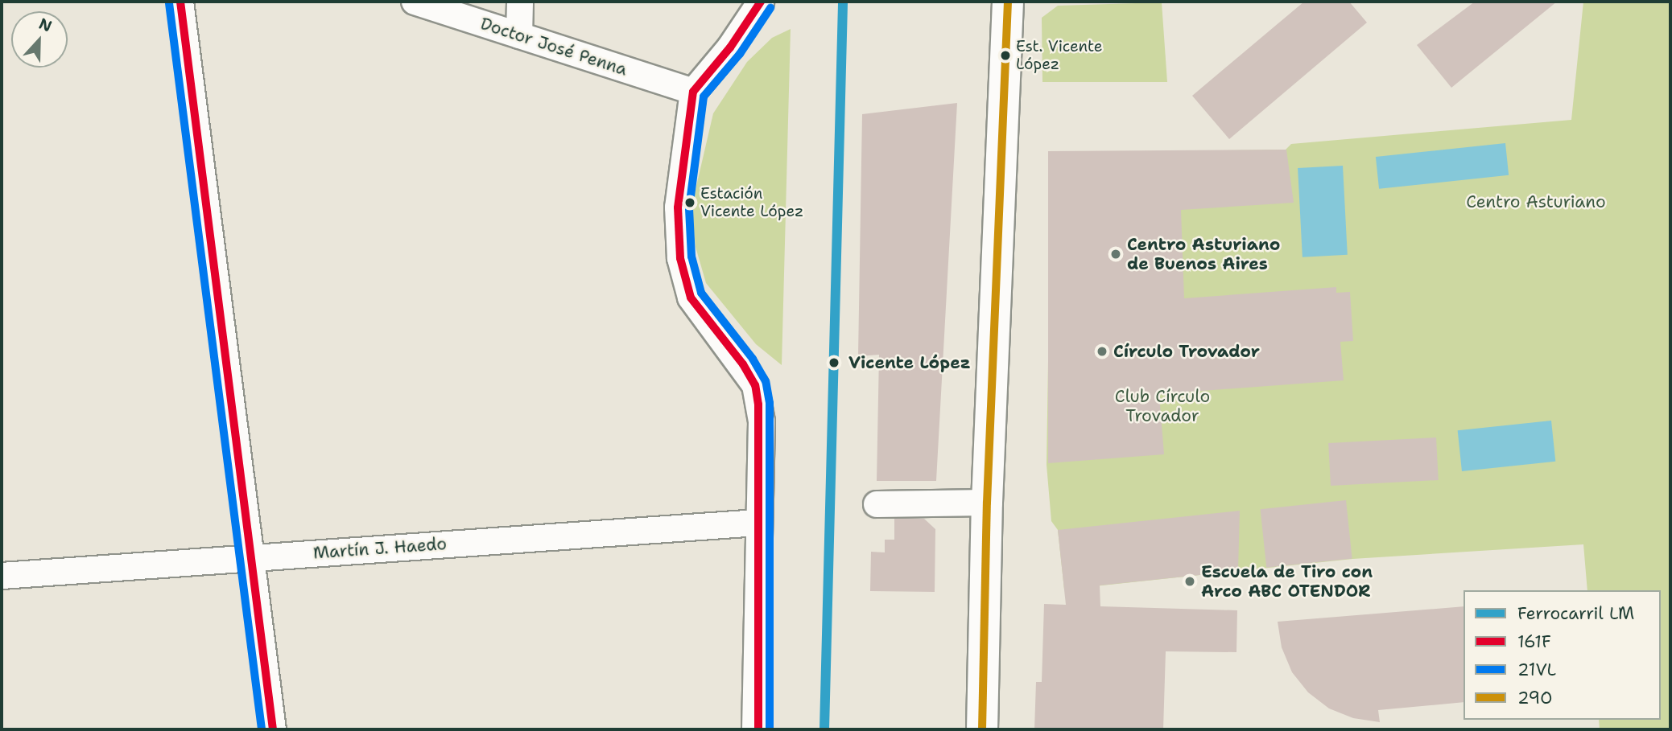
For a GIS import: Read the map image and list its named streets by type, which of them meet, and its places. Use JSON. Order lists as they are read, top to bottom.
{
  "streets": {
    "street": ["Doctor José Penna", "Martín J. Haedo"]
  },
  "parks": ["Centro Asturiano", "Club Círculo Trovador"],
  "places": [
    "Est. Vicente López",
    "Estación Vicente López",
    "Centro Asturiano de Buenos Aires",
    "Círculo Trovador",
    "Vicente López",
    "Escuela de Tiro con Arco ABC OTENDOR"
  ],
  "lines": [
    "rail line LM",
    "transit line 161F",
    "transit line 29O",
    "transit line 21VL"
  ],
  "legend": [
    "Ferrocarril LM",
    "161F",
    "21VL",
    "29O"
  ],
  "north": "top"
}
